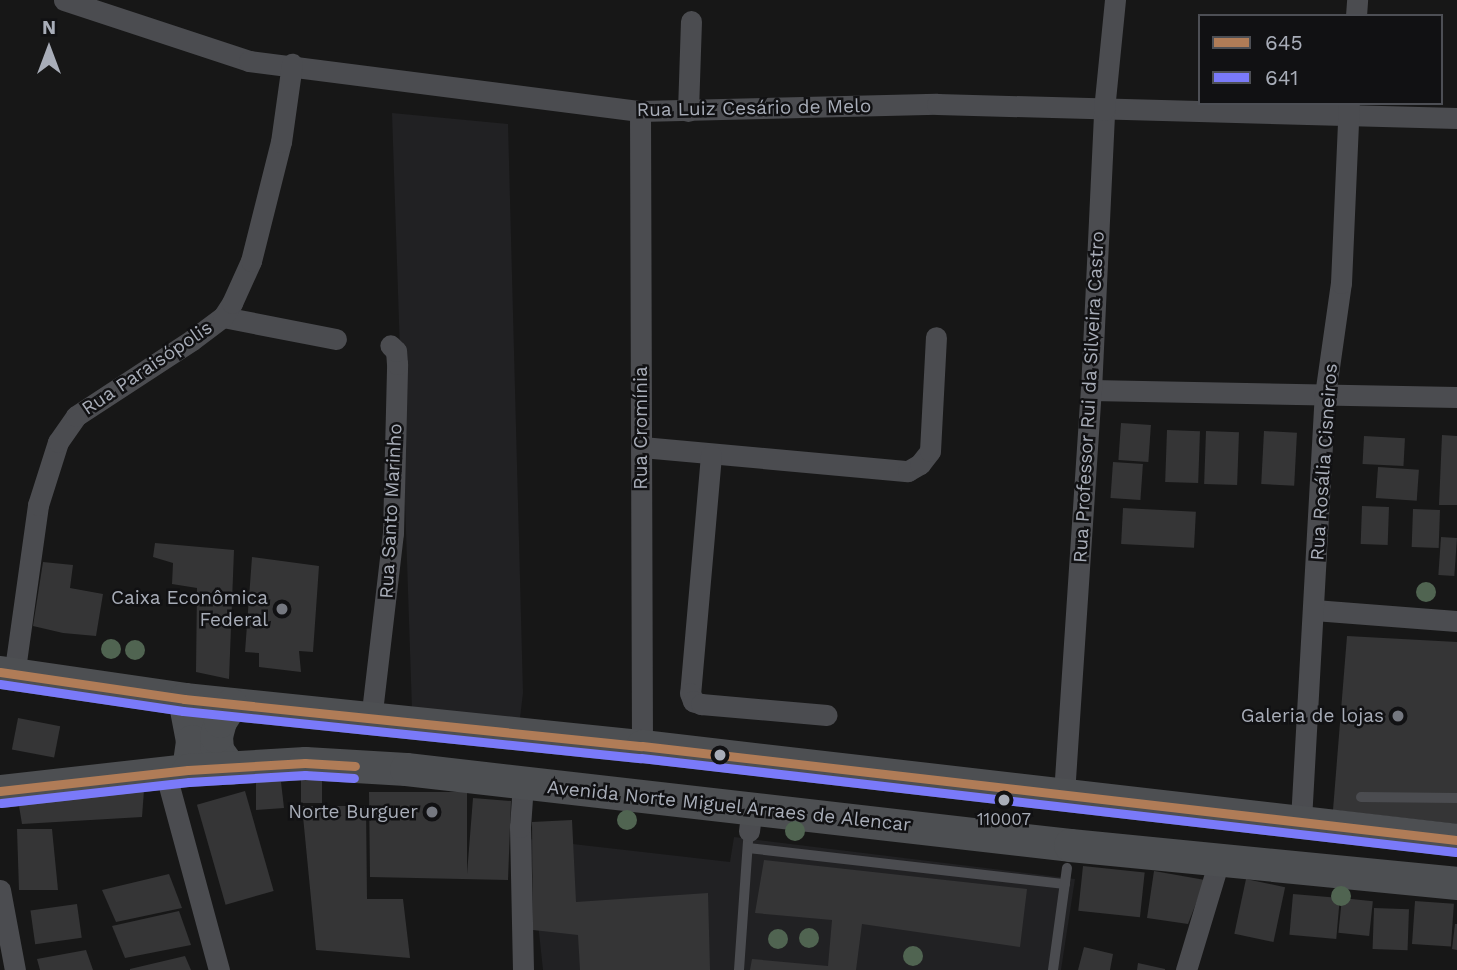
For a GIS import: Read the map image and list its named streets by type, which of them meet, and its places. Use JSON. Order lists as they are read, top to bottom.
{
  "streets": {
    "main road": ["Avenida Norte Miguel Arraes de Alencar"],
    "street": [
      "Rua Luiz Cesário de Melo",
      "Rua Paraisópolis",
      "Rua Professor Rui da Silveira Castro",
      "Rua Cromínia",
      "Rua Rosália Cisneiros",
      "Rua Santo Marinho"
    ]
  },
  "crossings": [
    ["Rua Luiz Cesário de Melo", "Rua Paraisópolis"],
    ["Rua Luiz Cesário de Melo", "Rua Professor Rui da Silveira Castro"],
    ["Rua Luiz Cesário de Melo", "Rua Cromínia"],
    ["Rua Luiz Cesário de Melo", "Rua Rosália Cisneiros"]
  ],
  "places": [
    "Caixa Econômica Federal",
    "Galeria de lojas",
    "110007",
    "Norte Burguer"
  ],
  "lines": ["transit line 645", "transit line 641"],
  "legend": ["645", "641"],
  "north": "top"
}
